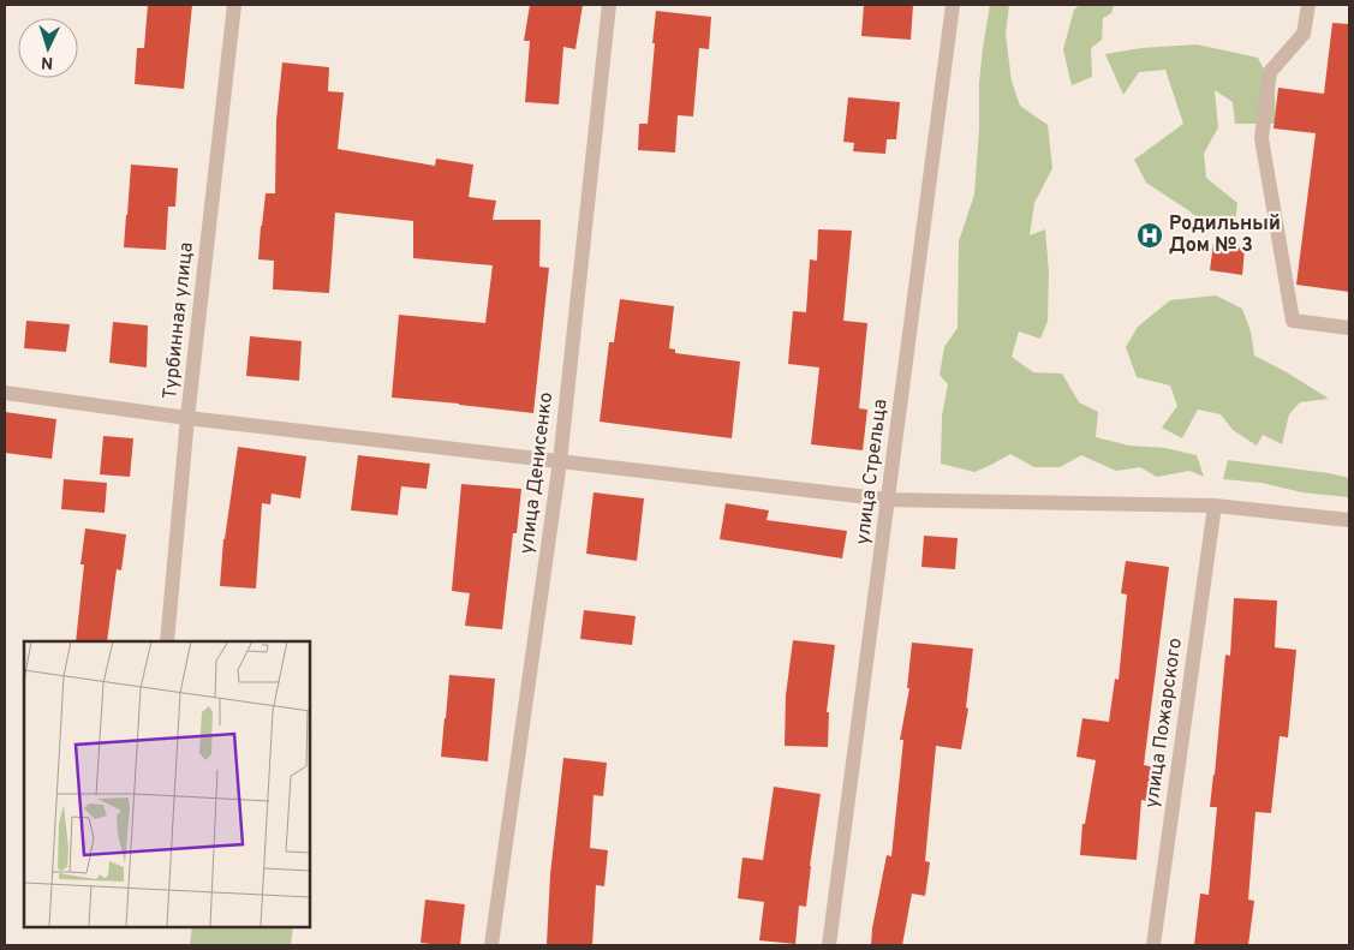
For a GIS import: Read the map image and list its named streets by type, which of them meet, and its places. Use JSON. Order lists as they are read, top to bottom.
{
  "streets": {
    "street": [
      "Турбинная улица",
      "улица Стрельца",
      "улица Денисенко",
      "улица Пожарского"
    ]
  },
  "places": {
    "hospital": ["Родильный Дом № 3"]
  },
  "north": "bottom"
}
